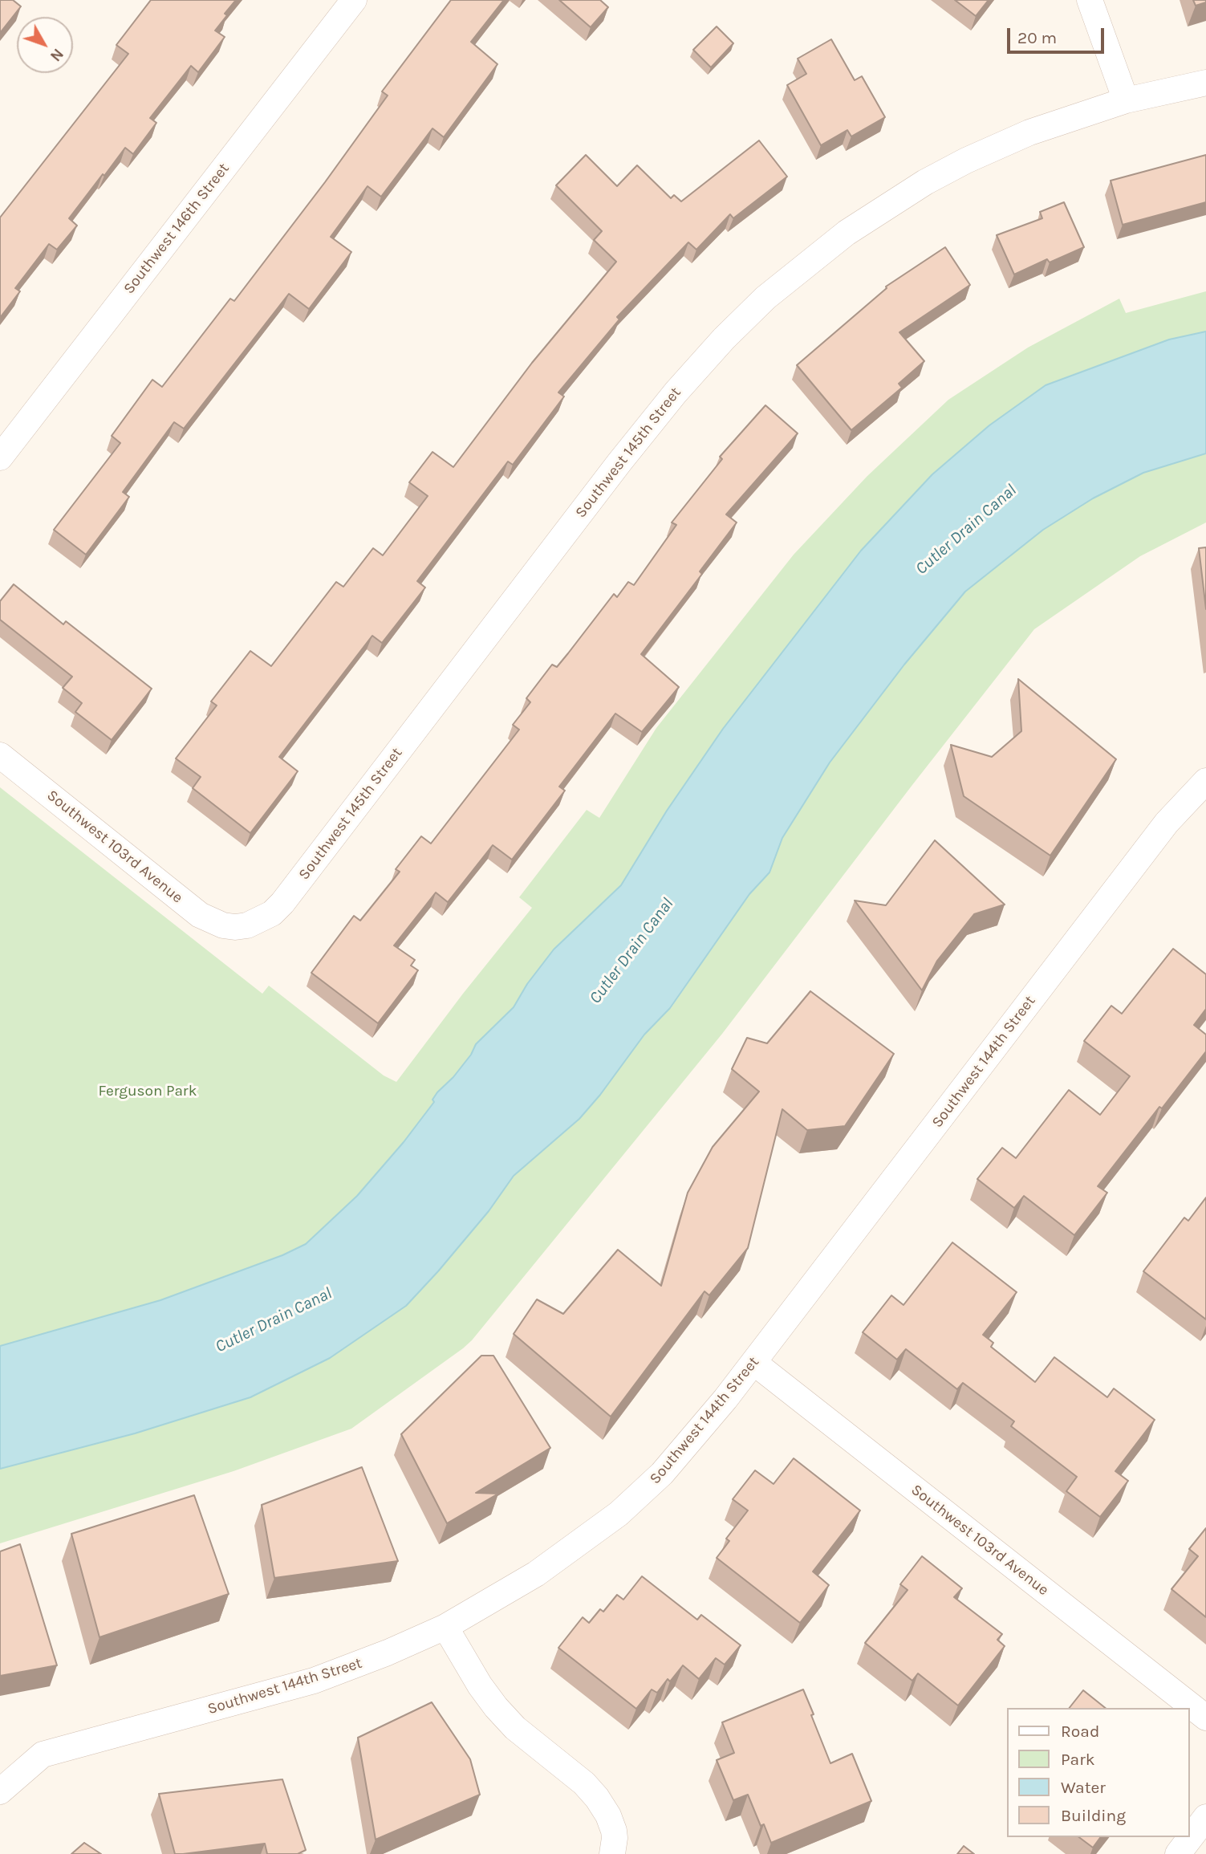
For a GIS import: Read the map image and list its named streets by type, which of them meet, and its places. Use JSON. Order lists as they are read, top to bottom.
{
  "streets": {
    "street": [
      "Southwest 146th Street",
      "Southwest 145th Street",
      "Southwest 103rd Avenue",
      "Southwest 144th Street"
    ]
  },
  "crossings": [
    ["Southwest 145th Street", "Southwest 103rd Avenue"],
    ["Southwest 103rd Avenue", "Southwest 144th Street"]
  ],
  "water": ["Cutler Drain Canal"],
  "parks": ["Ferguson Park"],
  "legend": [
    "Road",
    "Park",
    "Water",
    "Building"
  ],
  "scale_bar": "20 m",
  "north": "bottom right"
}
